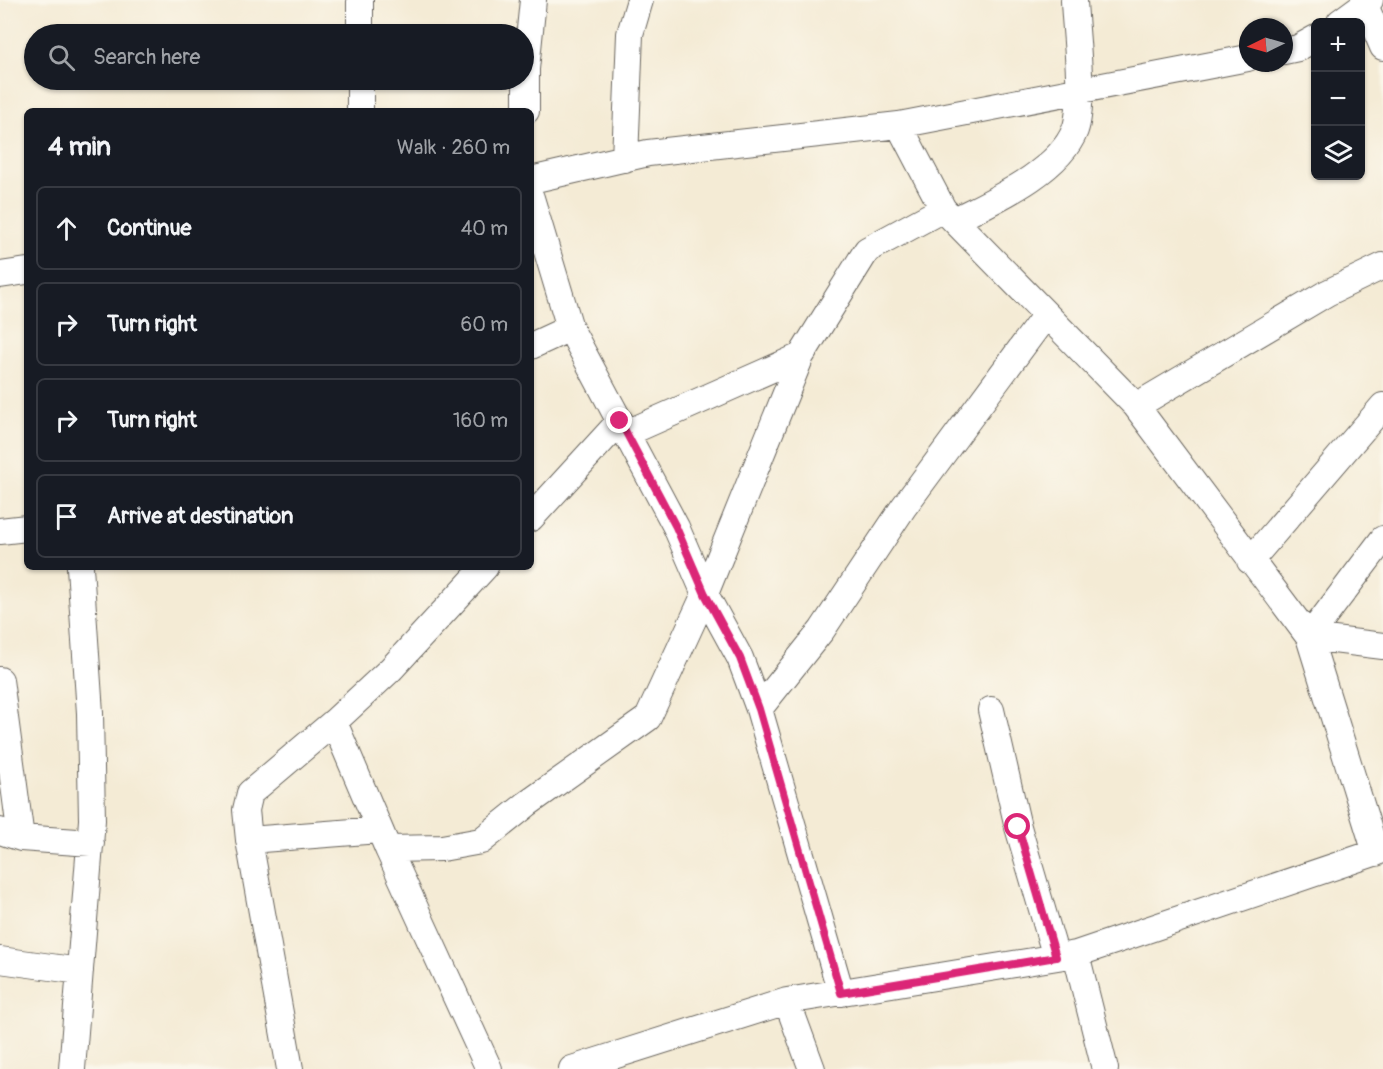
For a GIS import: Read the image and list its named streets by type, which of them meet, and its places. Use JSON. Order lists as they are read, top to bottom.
{
  "north": "left",
  "page": {
    "map_buttons": ["+", "−"],
    "search": "Search here",
    "heading": ["4 min", "Walk · 260 m"],
    "list": [
      ["Continue", "40 m"],
      ["Turn right", "60 m"],
      ["Turn right", "160 m"],
      "Arrive at destination"
    ]
  }
}
